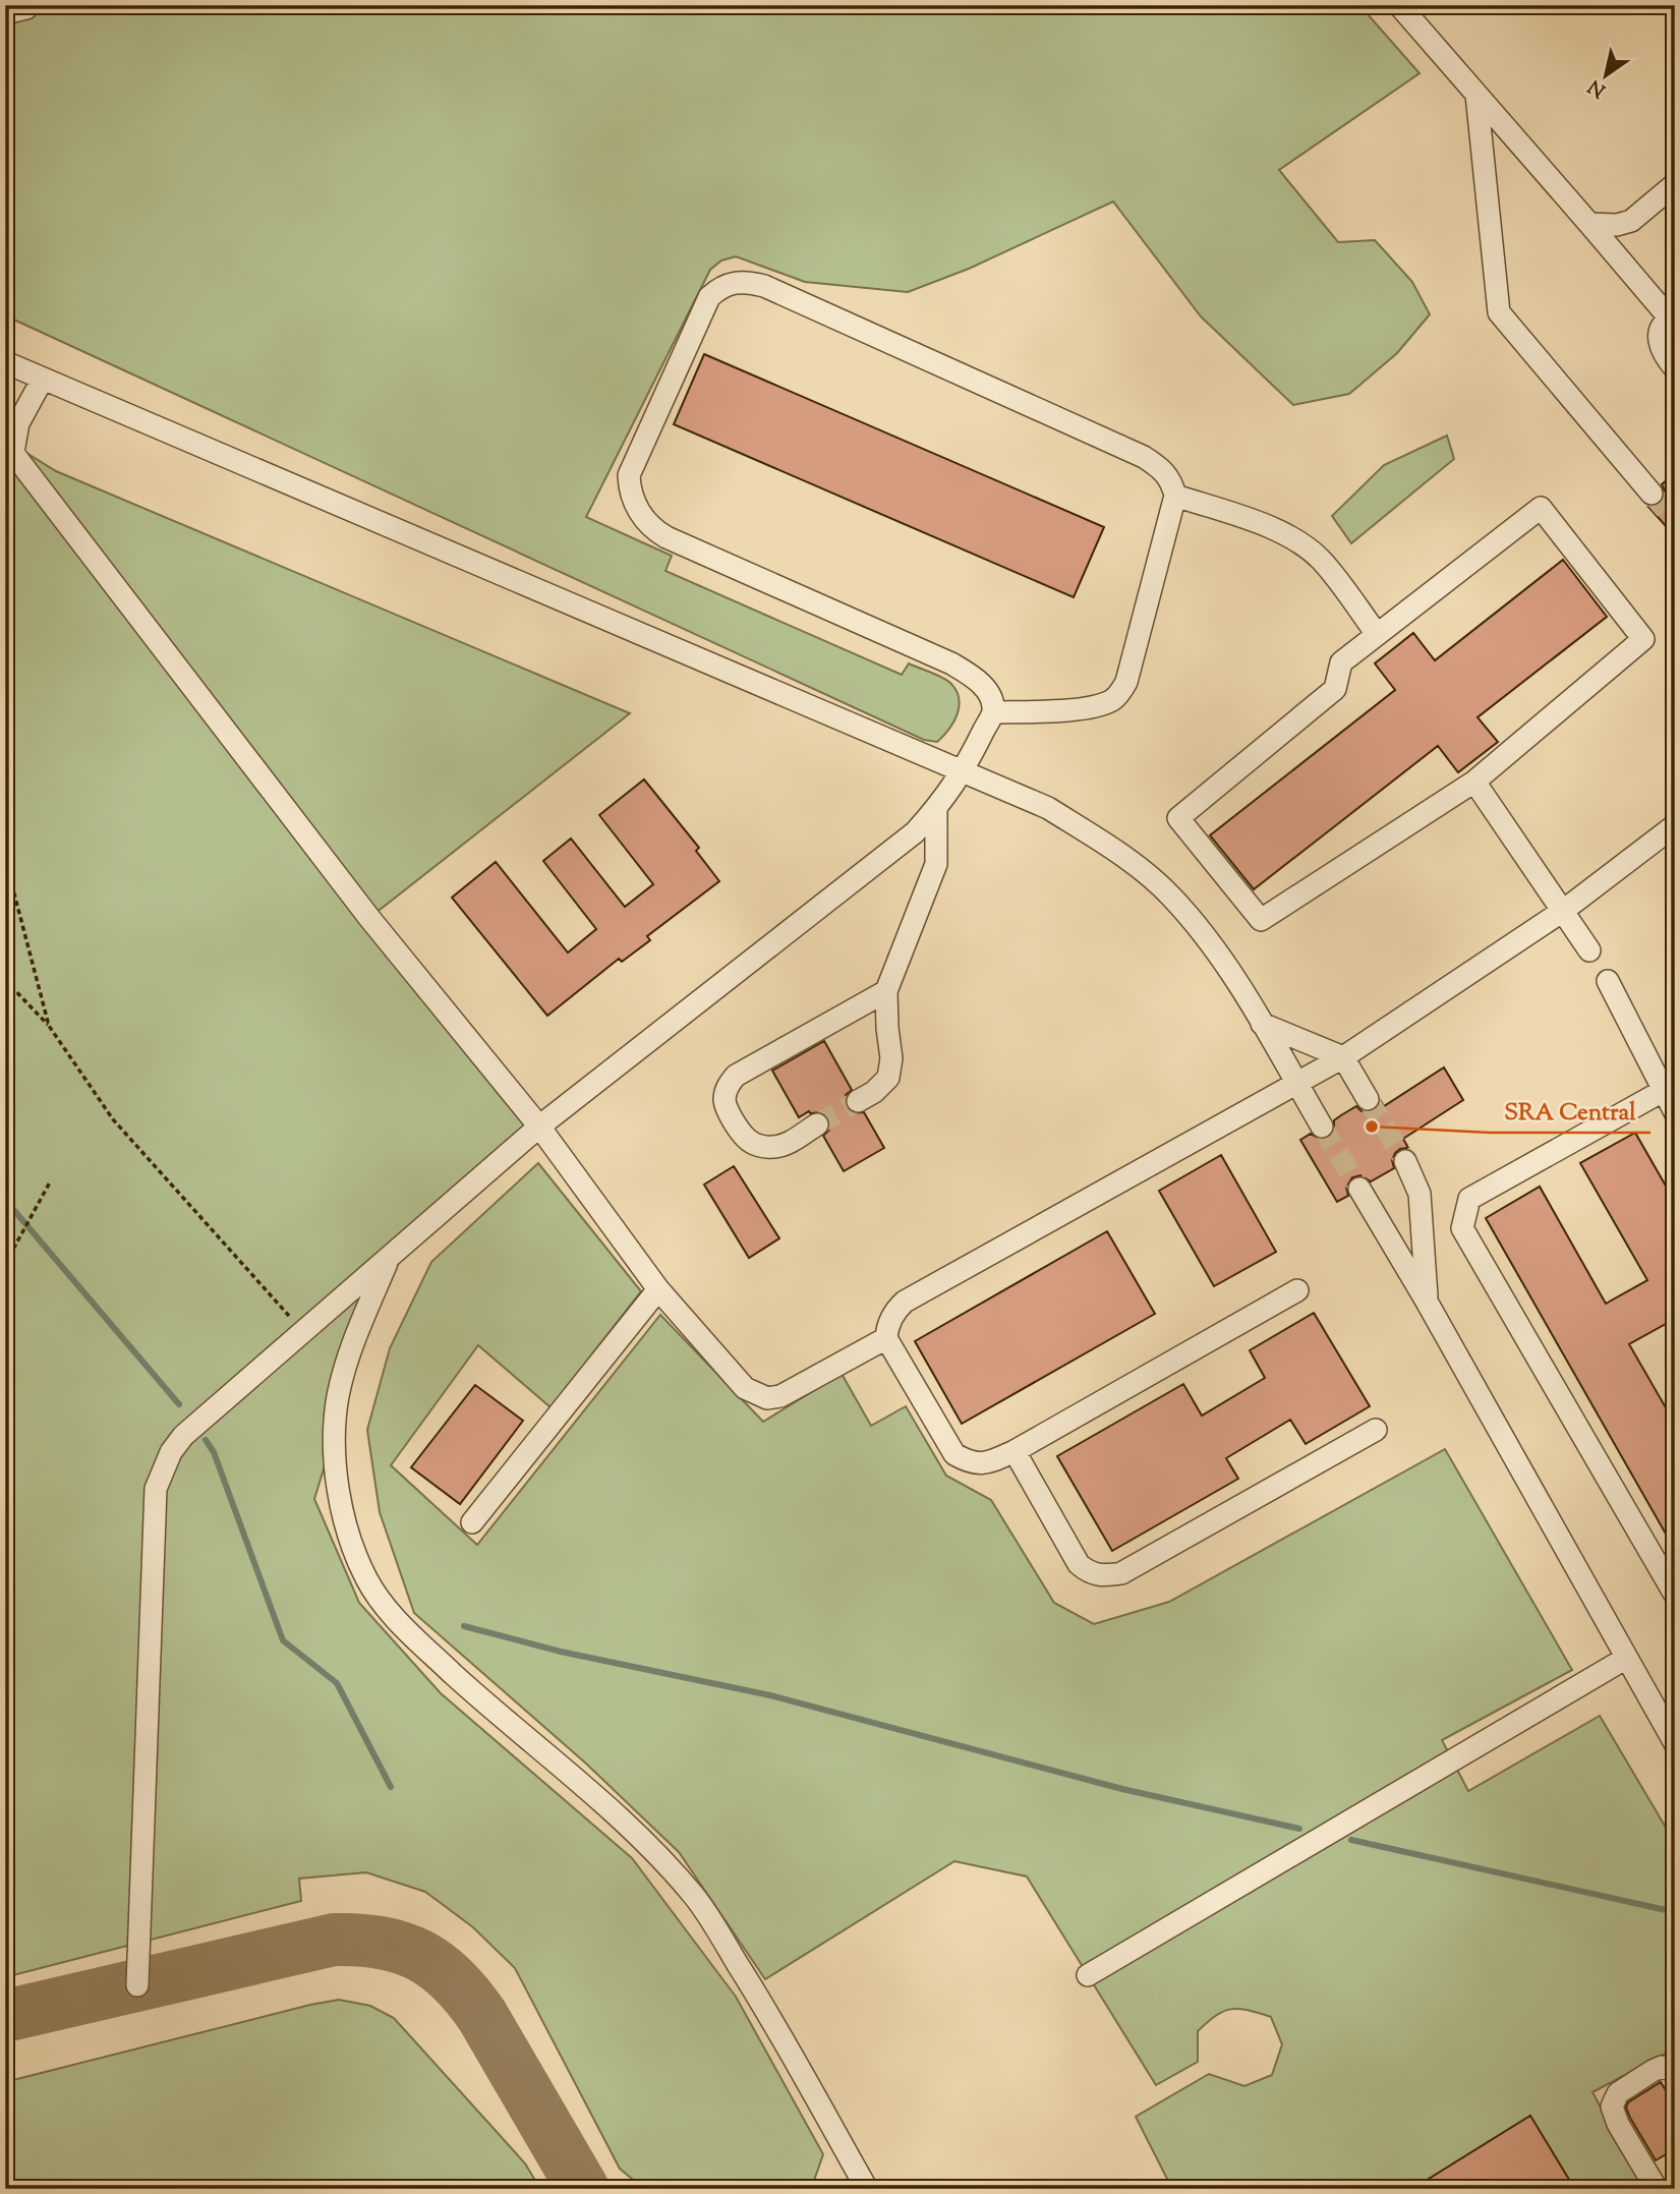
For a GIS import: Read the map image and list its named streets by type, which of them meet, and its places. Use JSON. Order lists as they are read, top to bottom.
{
  "places": ["SRA Central"],
  "north": "bottom left"
}
